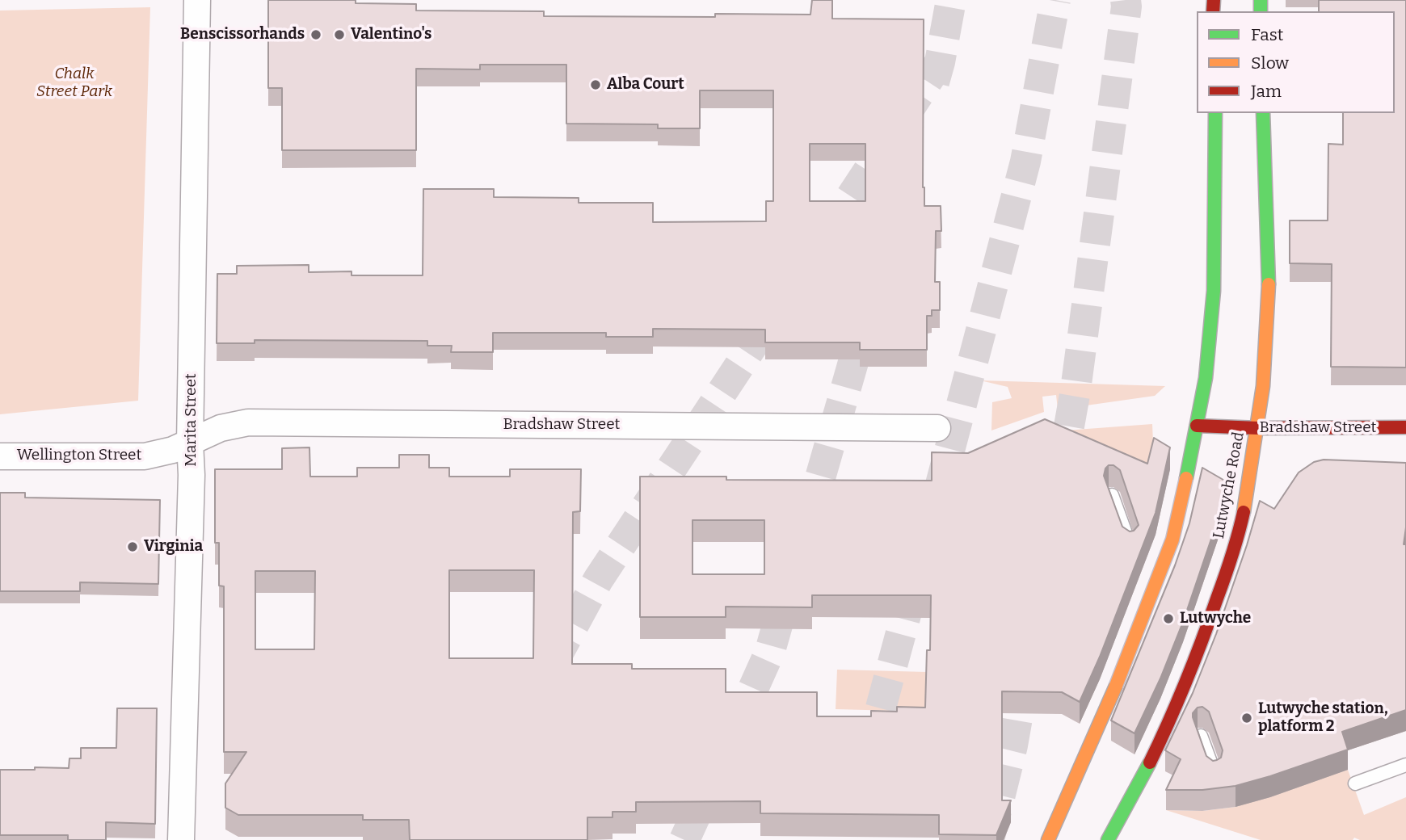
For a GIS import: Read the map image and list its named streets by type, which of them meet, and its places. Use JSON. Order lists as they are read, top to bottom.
{
  "streets": {
    "main road": ["Bradshaw Street", "Lutwyche Road"],
    "street": ["Marita Street", "Wellington Street"]
  },
  "crossings": [
    ["Marita Street", "Bradshaw Street"],
    ["Marita Street", "Wellington Street"],
    ["Bradshaw Street", "Wellington Street"],
    ["Bradshaw Street", "Lutwyche Road"]
  ],
  "parks": ["Chalk Street Park"],
  "places": [
    "Benscissorhands",
    "Valentino's",
    "Alba Court",
    "Virginia",
    "Lutwyche",
    "Lutwyche station, platform 2"
  ],
  "legend": ["Fast", "Slow", "Jam"]
}
